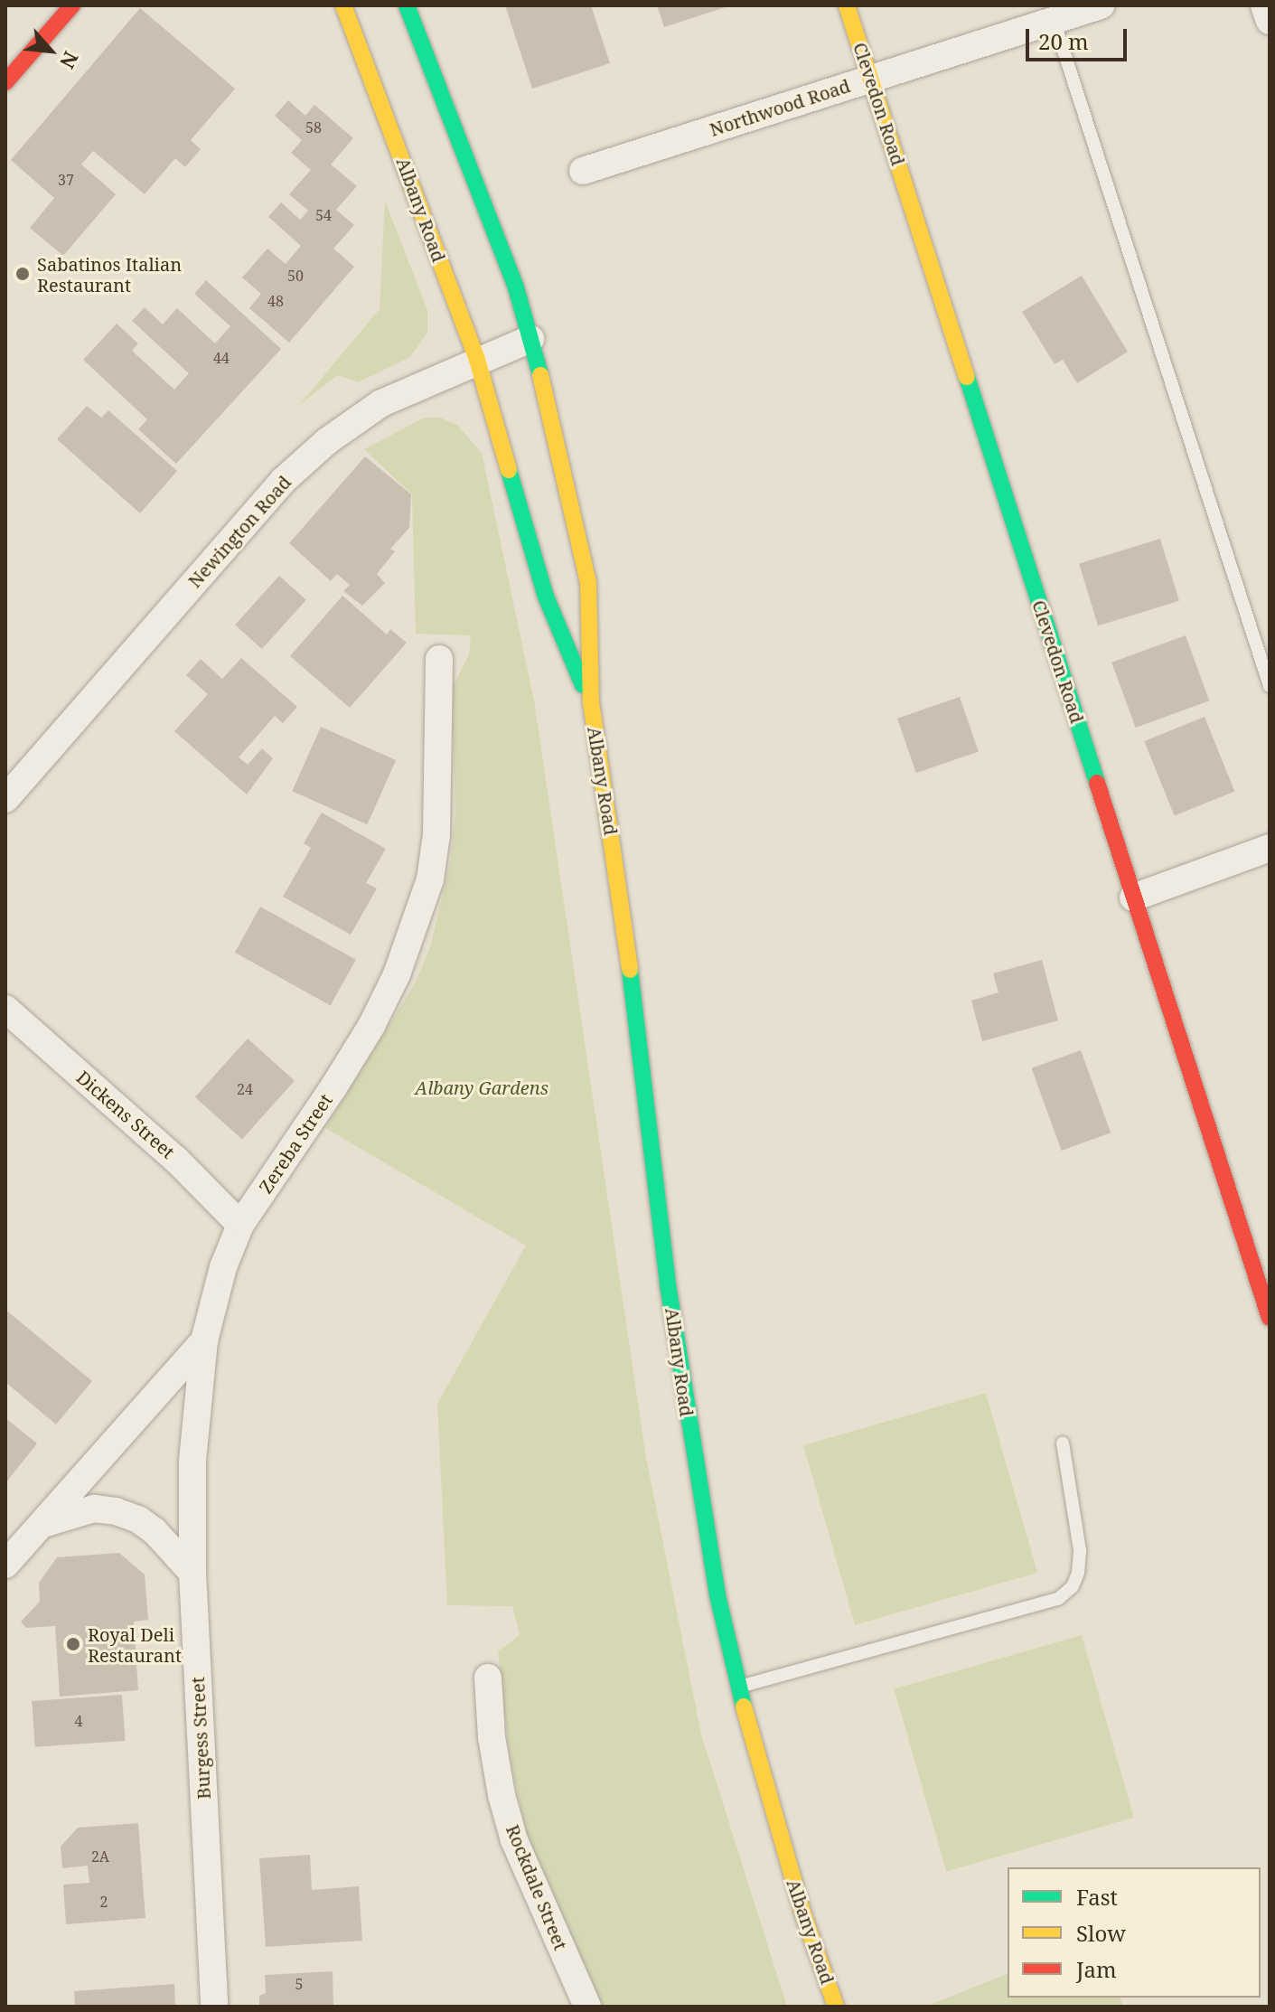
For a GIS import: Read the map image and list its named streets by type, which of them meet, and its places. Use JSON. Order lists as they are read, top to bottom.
{
  "streets": {
    "main road": ["Clevedon Road", "Albany Road"],
    "street": [
      "Northwood Road",
      "Newington Road",
      "Dickens Street",
      "Zereba Street",
      "Burgess Street",
      "Rockdale Street"
    ]
  },
  "crossings": [
    ["Clevedon Road", "Northwood Road"],
    ["Albany Road", "Newington Road"],
    ["Dickens Street", "Zereba Street"],
    ["Zereba Street", "Burgess Street"]
  ],
  "parks": ["Albany Gardens"],
  "places": ["Sabatinos Italian Restaurant", "Royal Deli Restaurant"],
  "house_numbers": [
    "58",
    "37",
    "54",
    "50",
    "48",
    "44",
    "24",
    "4",
    "2A",
    "2",
    "5"
  ],
  "legend": ["Fast", "Slow", "Jam"],
  "scale_bar": "20 m",
  "north": "bottom right"
}
